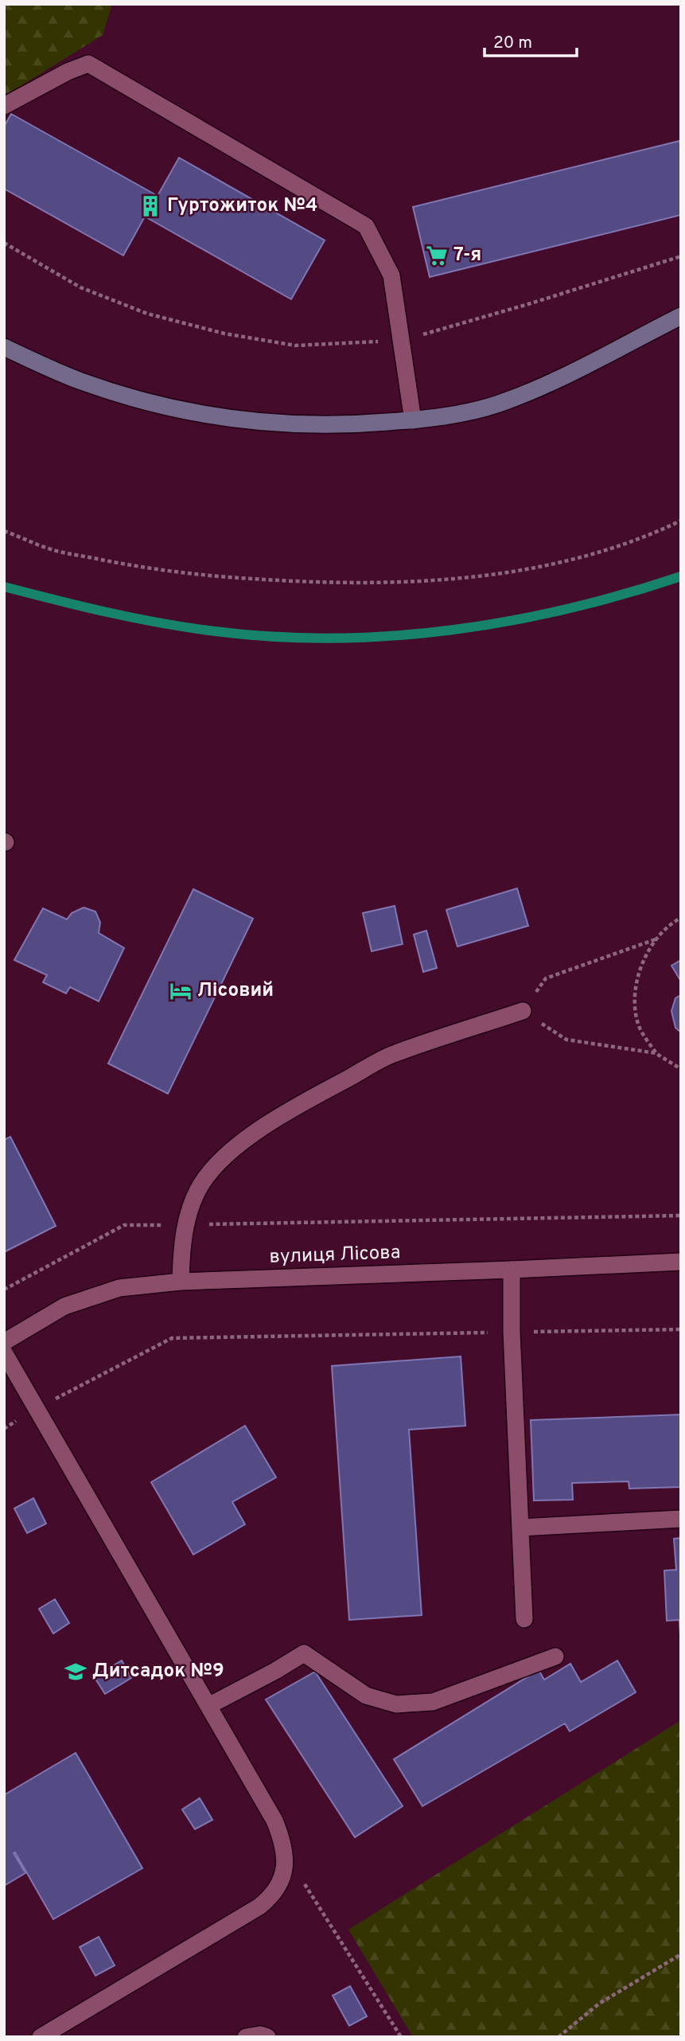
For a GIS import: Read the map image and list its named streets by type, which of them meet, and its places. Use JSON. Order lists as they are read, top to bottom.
{
  "streets": {
    "street": ["вулиця Лісова"]
  },
  "places": {
    "building": ["Гуртожиток №4"],
    "supermarket": ["7-я"],
    "hotel": ["Лісовий"],
    "school or university": ["Дитсадок №9"]
  },
  "scale_bar": "20 m"
}
